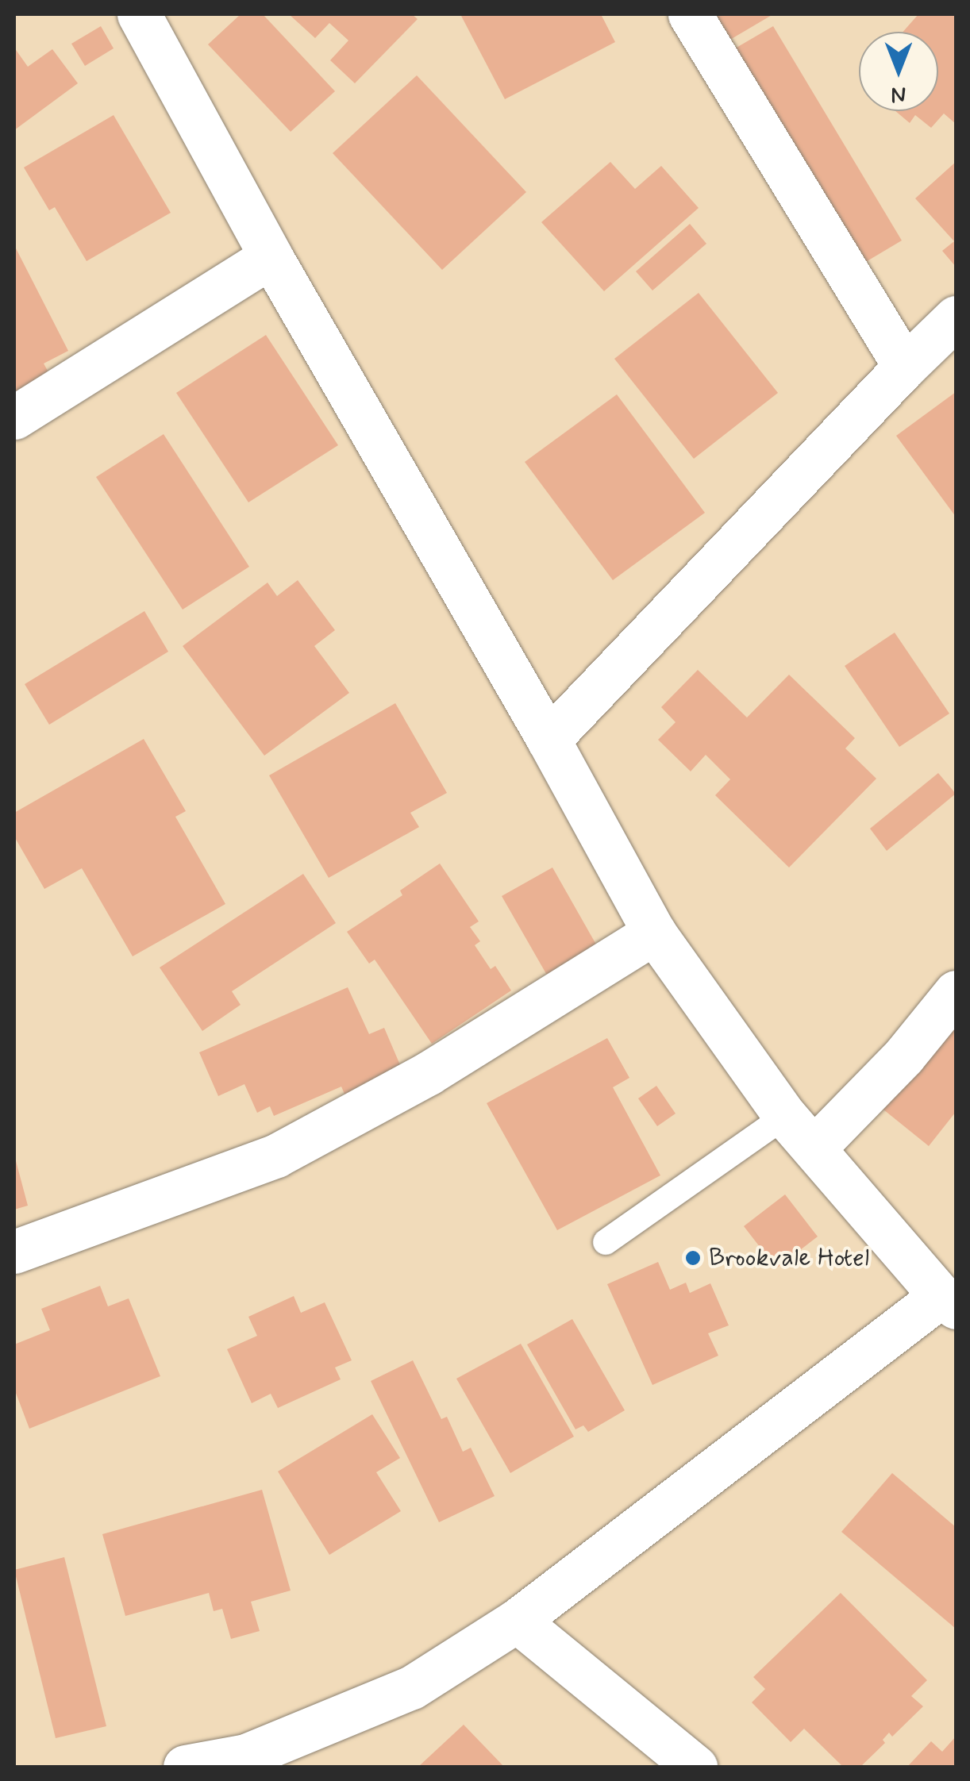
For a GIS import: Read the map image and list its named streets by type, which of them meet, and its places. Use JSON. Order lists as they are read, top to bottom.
{
  "places": ["Brookvale Hotel"],
  "north": "bottom"
}
